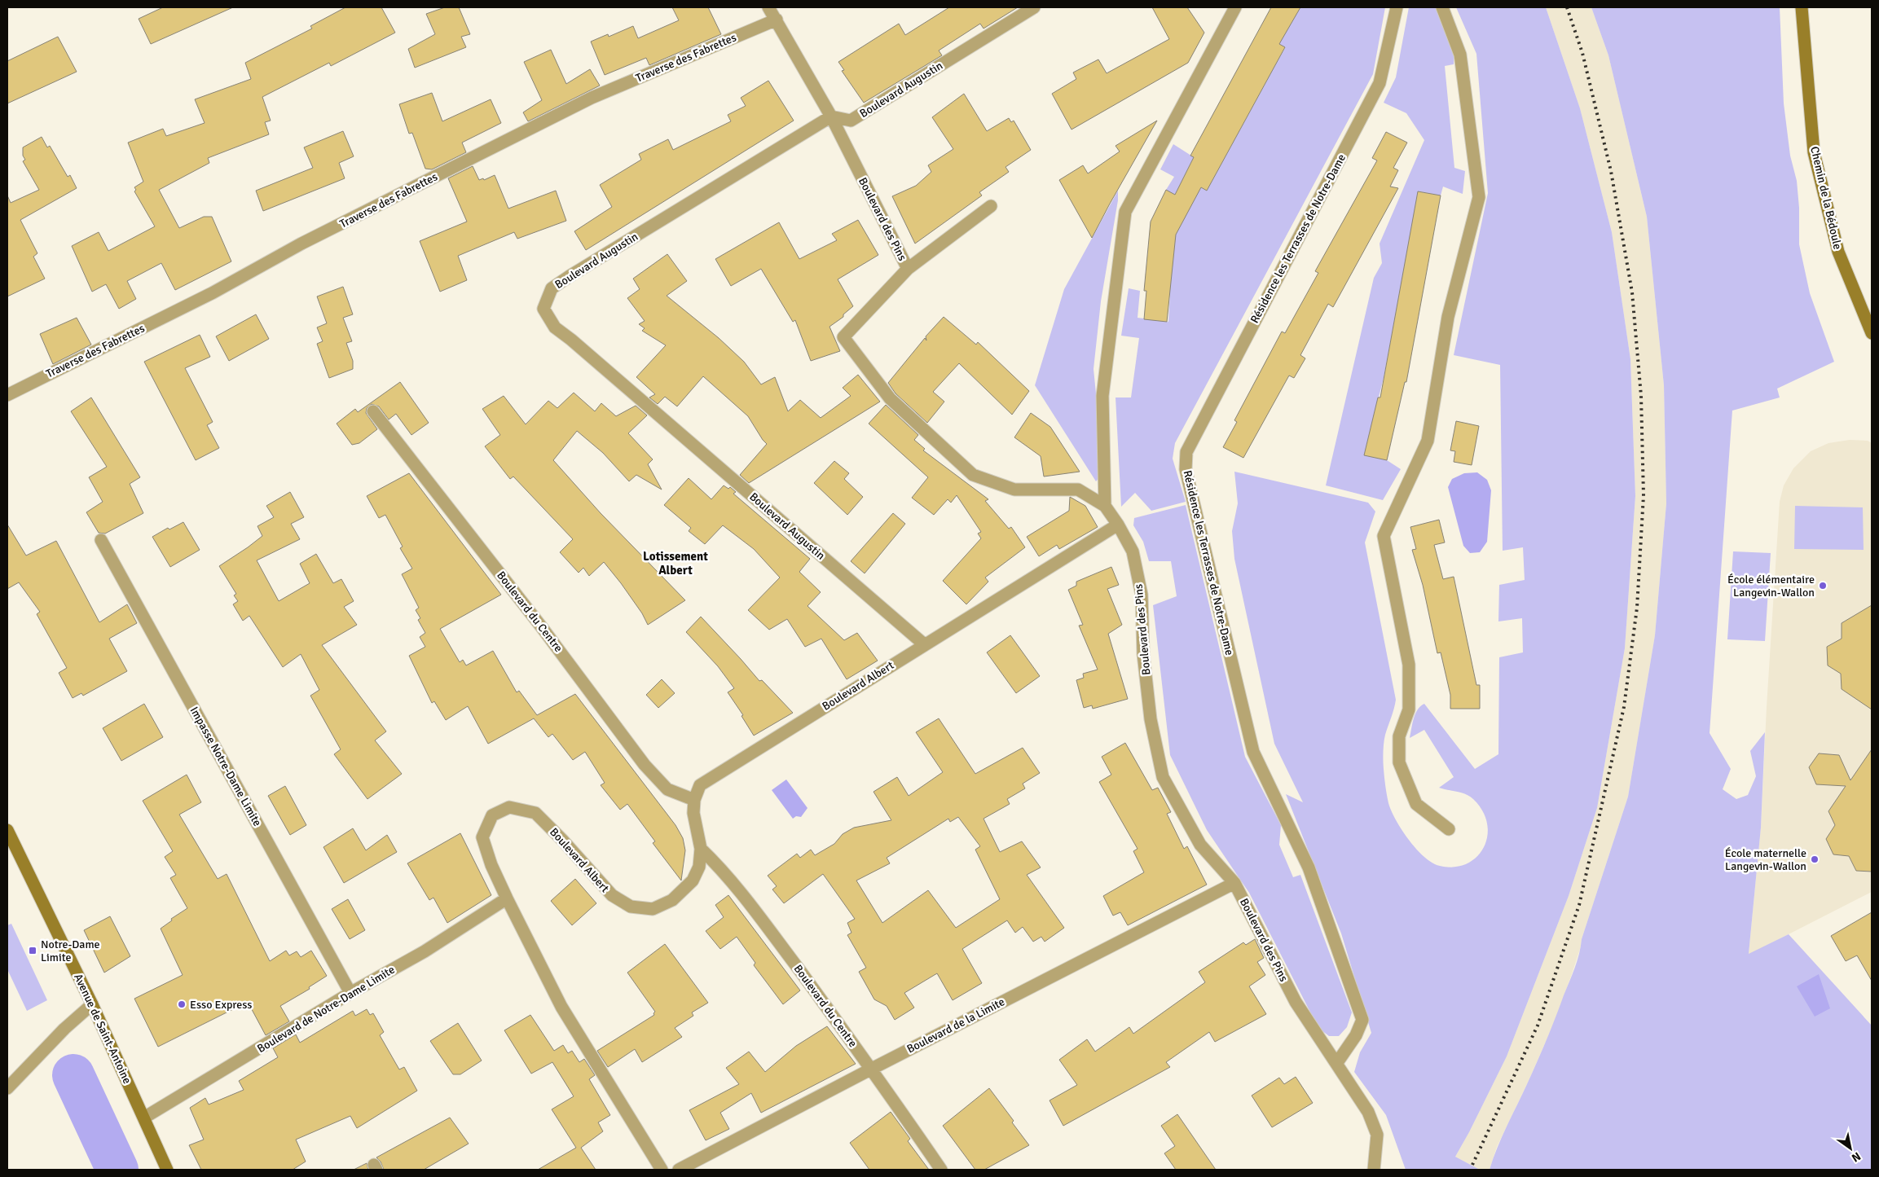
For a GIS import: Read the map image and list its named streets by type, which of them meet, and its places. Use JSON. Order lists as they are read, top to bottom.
{
  "streets": {
    "main road": ["Chemin de la Bédoule", "Avenue de Saint-Antoine"],
    "street": [
      "Traverse des Fabrettes",
      "Boulevard Augustin",
      "Boulevard des Pins",
      "Résidence les Terrasses de Notre-Dame",
      "Boulevard du Centre",
      "Boulevard Albert",
      "Impasse Notre-Dame Limite",
      "Boulevard de Notre-Dame Limite",
      "Boulevard de la Limite"
    ]
  },
  "crossings": [
    ["Traverse des Fabrettes", "Boulevard des Pins"],
    ["Boulevard Augustin", "Boulevard des Pins"],
    ["Boulevard Augustin", "Boulevard Albert"],
    ["Boulevard des Pins", "Résidence les Terrasses de Notre-Dame"],
    ["Boulevard des Pins", "Boulevard Albert"],
    ["Boulevard des Pins", "Boulevard de la Limite"],
    ["Boulevard du Centre", "Boulevard Albert"],
    ["Boulevard du Centre", "Boulevard de la Limite"],
    ["Boulevard Albert", "Boulevard de Notre-Dame Limite"],
    ["Impasse Notre-Dame Limite", "Boulevard de Notre-Dame Limite"],
    ["Boulevard de Notre-Dame Limite", "Avenue de Saint-Antoine"]
  ],
  "districts": ["Lotissement Albert"],
  "places": {
    "other": ["École élémentaire Langevin-Wallon", "École maternelle Langevin-Wallon", "Esso Express"],
    "transit": ["Notre-Dame Limite"]
  },
  "north": "bottom right"
}
